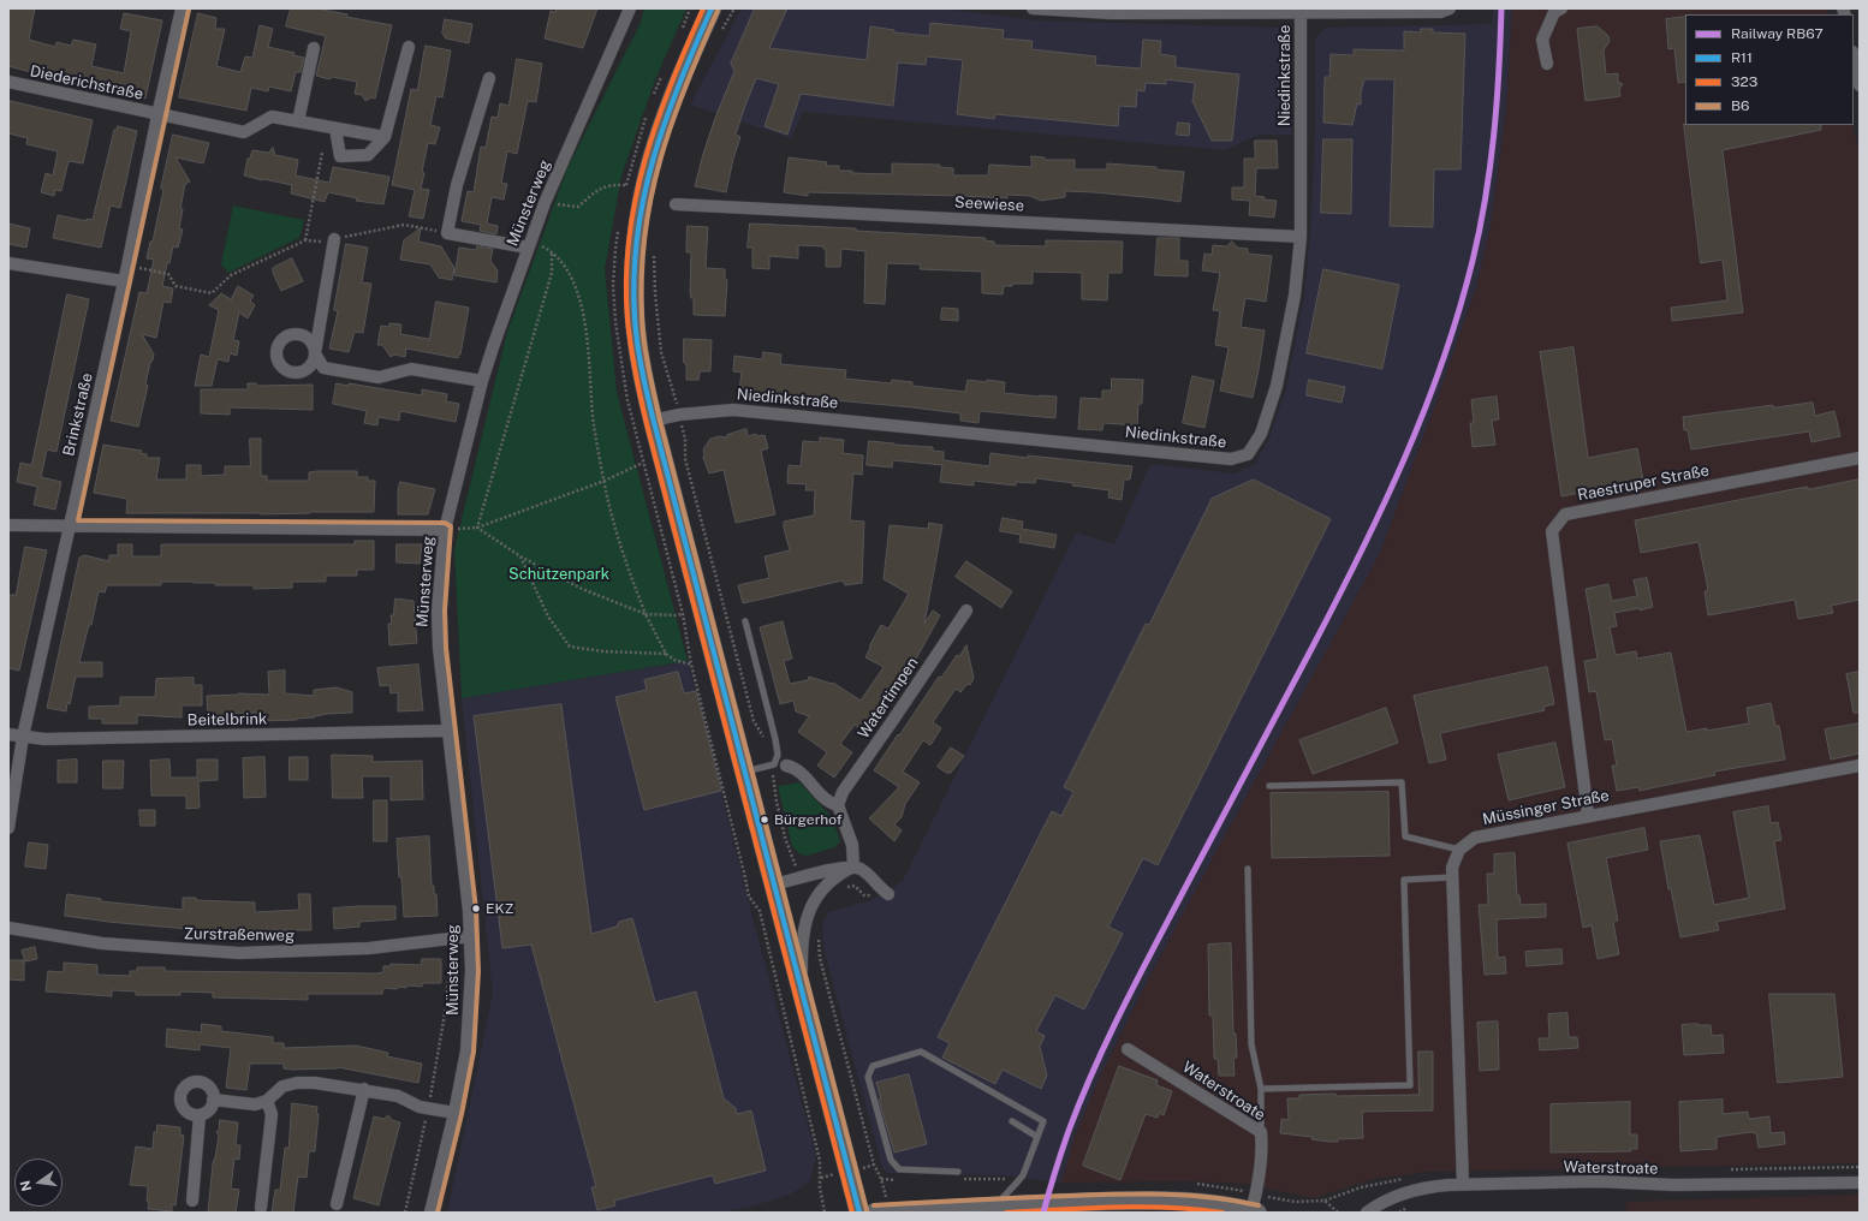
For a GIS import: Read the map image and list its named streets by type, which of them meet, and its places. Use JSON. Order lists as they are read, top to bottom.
{
  "streets": {
    "street": [
      "Niedinkstraße",
      "Diederichstraße",
      "Münsterweg",
      "Seewiese",
      "Brinkstraße",
      "Raestruper Straße",
      "Watertimpen",
      "Beitelbrink",
      "Müssinger Straße",
      "Zurstraßenweg",
      "Waterstroate"
    ]
  },
  "crossings": [
    ["Niedinkstraße", "Seewiese"],
    ["Diederichstraße", "Brinkstraße"],
    ["Münsterweg", "Beitelbrink"],
    ["Münsterweg", "Zurstraßenweg"],
    ["Brinkstraße", "Beitelbrink"],
    ["Raestruper Straße", "Müssinger Straße"]
  ],
  "parks": ["Schützenpark"],
  "places": ["Bürgerhof", "EKZ"],
  "lines": [
    "rail line RB67",
    "transit line R11",
    "transit line 323",
    "transit line B6"
  ],
  "legend": [
    "Railway RB67",
    "R11",
    "323",
    "B6"
  ],
  "north": "left"
}
